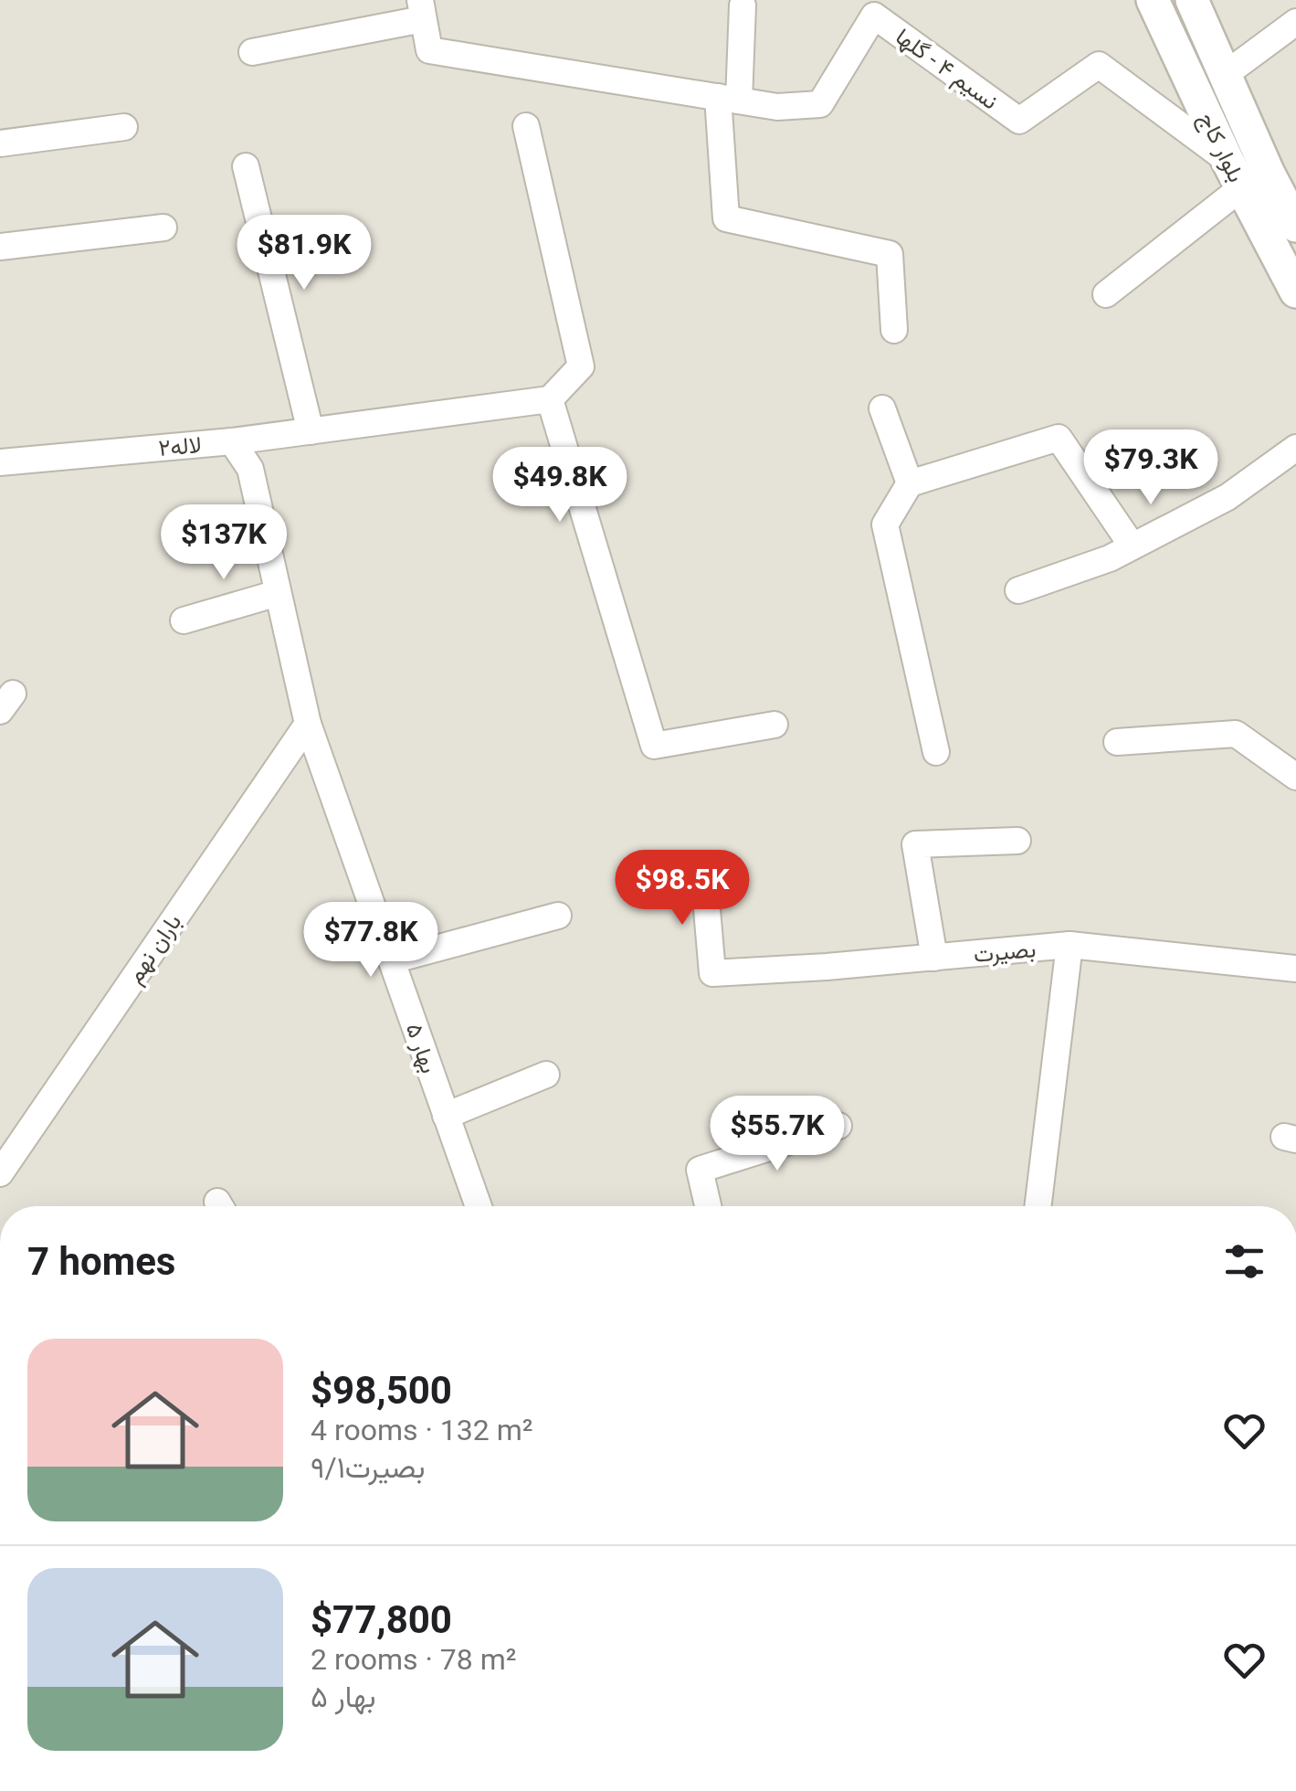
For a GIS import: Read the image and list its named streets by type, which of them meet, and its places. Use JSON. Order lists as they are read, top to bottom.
{
  "streets": {
    "street": [
      "نسیم ۴ - گلها",
      "بلوار کاج",
      "لاله۲",
      "باران نهم",
      "بصیرت",
      "بهار ۵"
    ]
  },
  "crossings": [
    ["نسیم ۴ - گلها", "بلوار کاج"],
    ["لاله۲", "باران نهم"],
    ["لاله۲", "بهار ۵"],
    ["باران نهم", "بهار ۵"]
  ],
  "page": {
    "price": [
      "$81.9K",
      "$79.3K",
      "$49.8K",
      "$137K",
      "$98.5K",
      "$77.8K",
      "$55.7K"
    ],
    "heading": "7 homes",
    "list": [
      {
        "name": "$98,500",
        "note": "4 rooms · 132 m² · بصیرت۹/۱"
      },
      {
        "name": "$77,800",
        "note": "2 rooms · 78 m² · بهار ۵"
      }
    ]
  }
}
